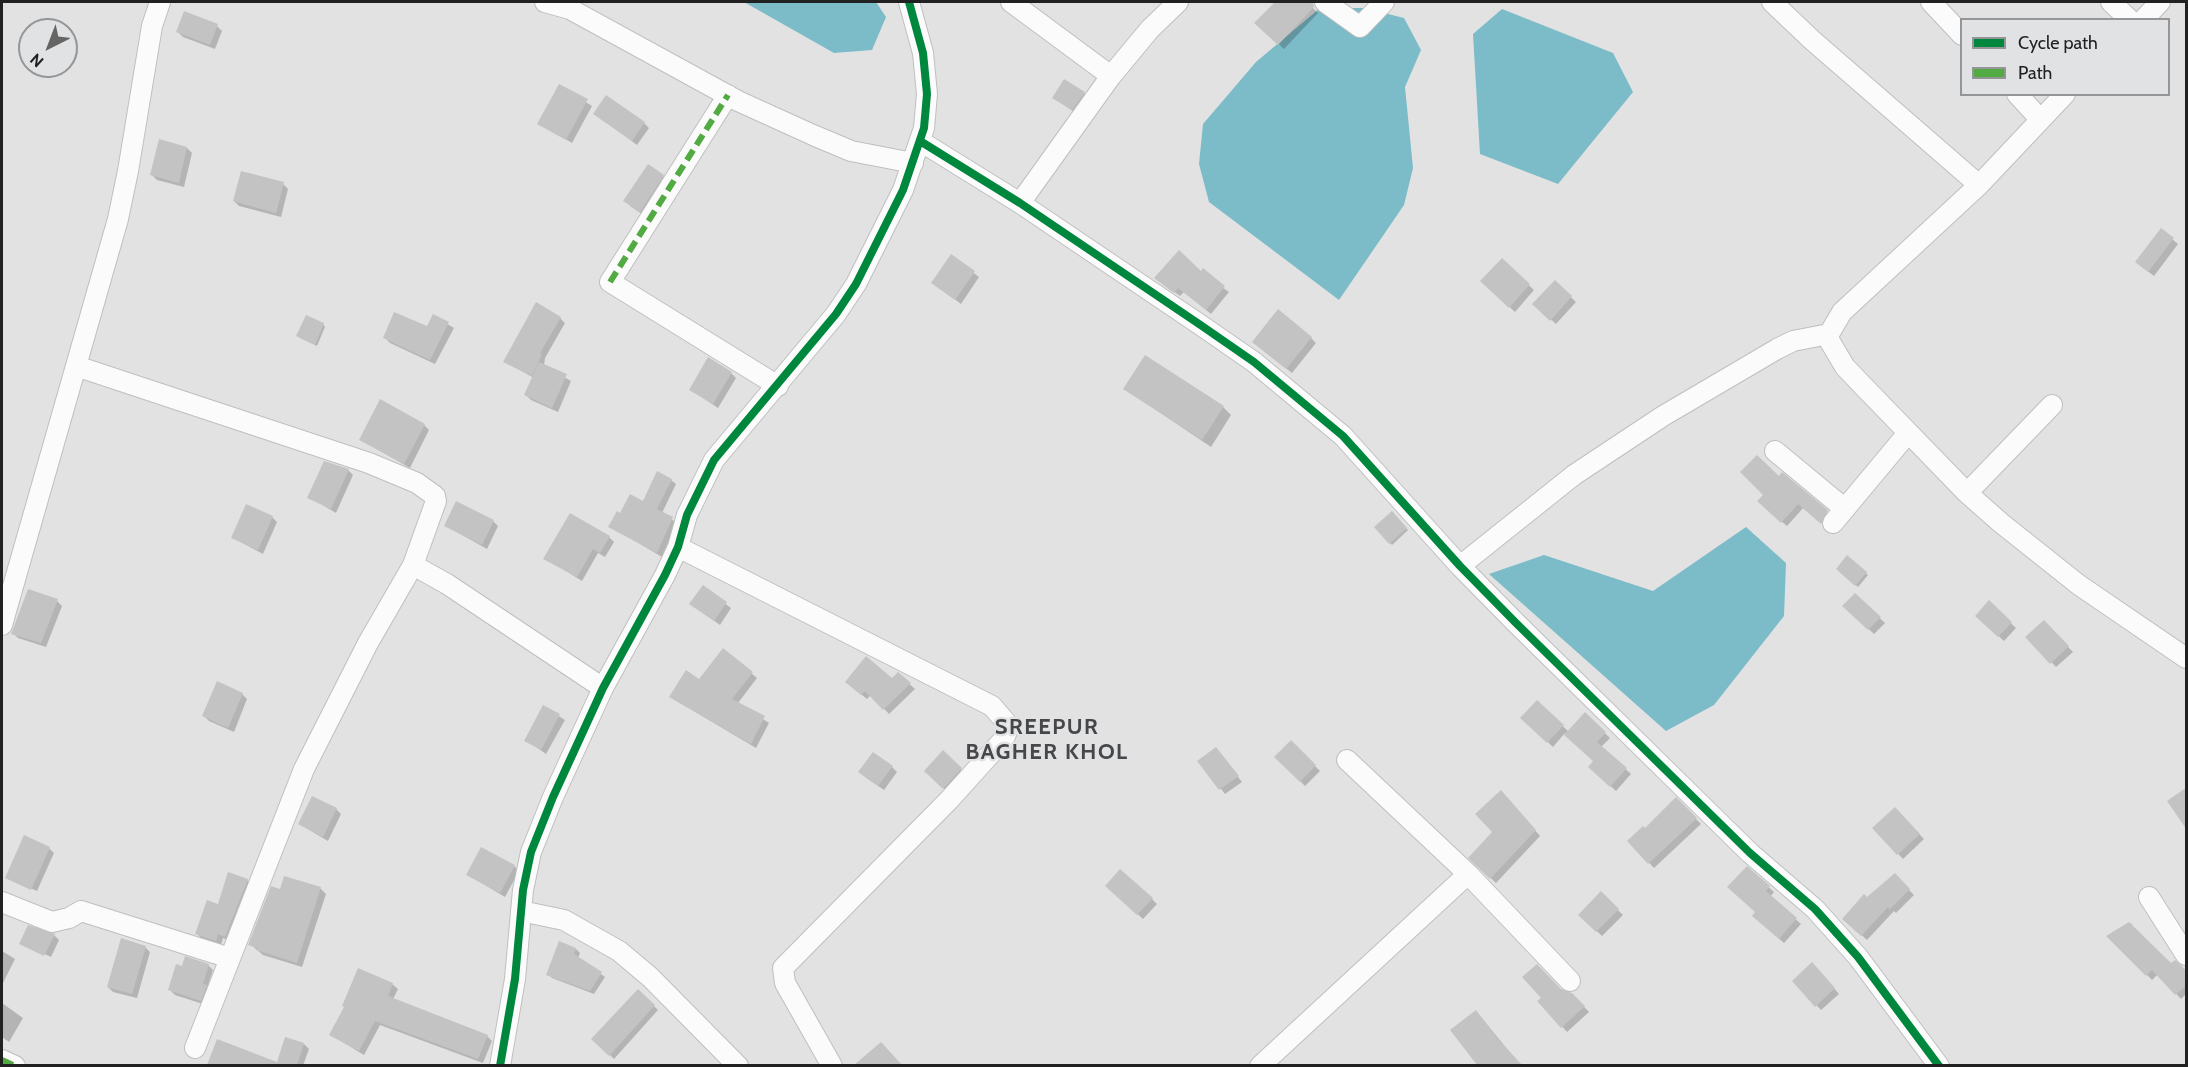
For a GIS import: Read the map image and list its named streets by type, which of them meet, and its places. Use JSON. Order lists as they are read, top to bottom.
{
  "districts": ["SREEPUR BAGHER KHOL"],
  "legend": ["Cycle path", "Path"],
  "north": "bottom left"
}
